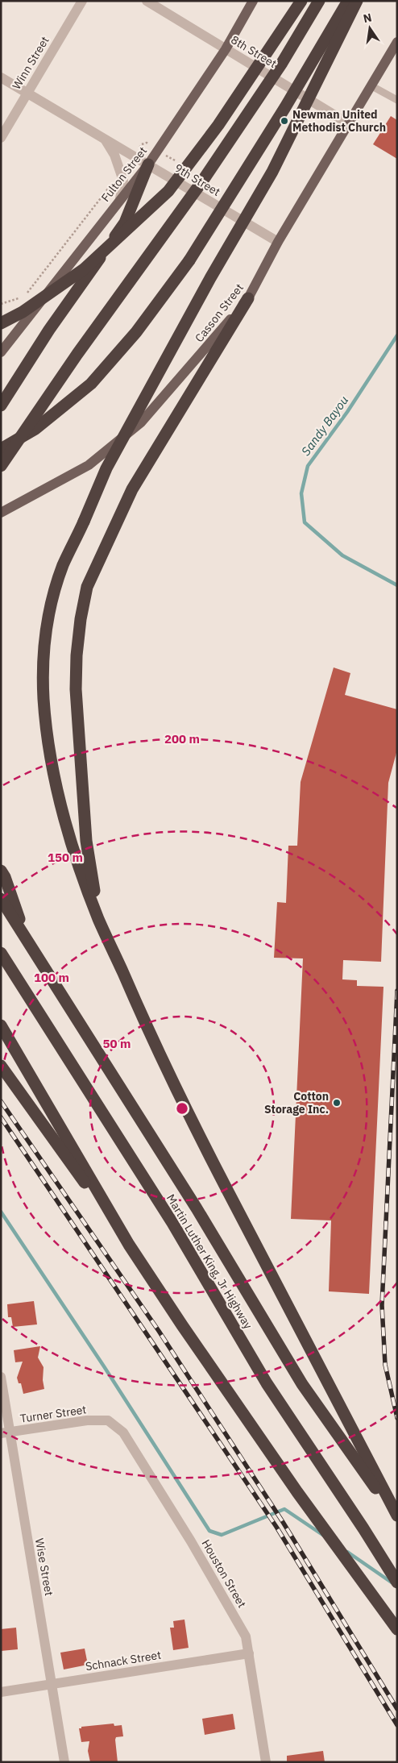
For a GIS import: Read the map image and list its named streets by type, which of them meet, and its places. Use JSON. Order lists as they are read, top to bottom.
{
  "streets": {
    "highway": ["Martin Luther King, Jr Highway"],
    "main road": ["Fulton Street", "Casson Street"],
    "street": [
      "8th Street",
      "Winn Street",
      "9th Street",
      "Turner Street",
      "Wise Street",
      "Houston Street",
      "Schnack Street"
    ]
  },
  "crossings": [
    ["8th Street", "Fulton Street"],
    ["8th Street", "Casson Street"],
    ["Winn Street", "9th Street"],
    ["Fulton Street", "9th Street"],
    ["9th Street", "Casson Street"],
    ["Turner Street", "Wise Street"],
    ["Turner Street", "Houston Street"],
    ["Wise Street", "Schnack Street"],
    ["Houston Street", "Schnack Street"]
  ],
  "water": ["Sandy Bayou"],
  "places": ["Newman United Methodist Church", "Cotton Storage Inc."],
  "north": "top",
  "rings": [
    "200 m",
    "150 m",
    "100 m",
    "50 m"
  ]
}
